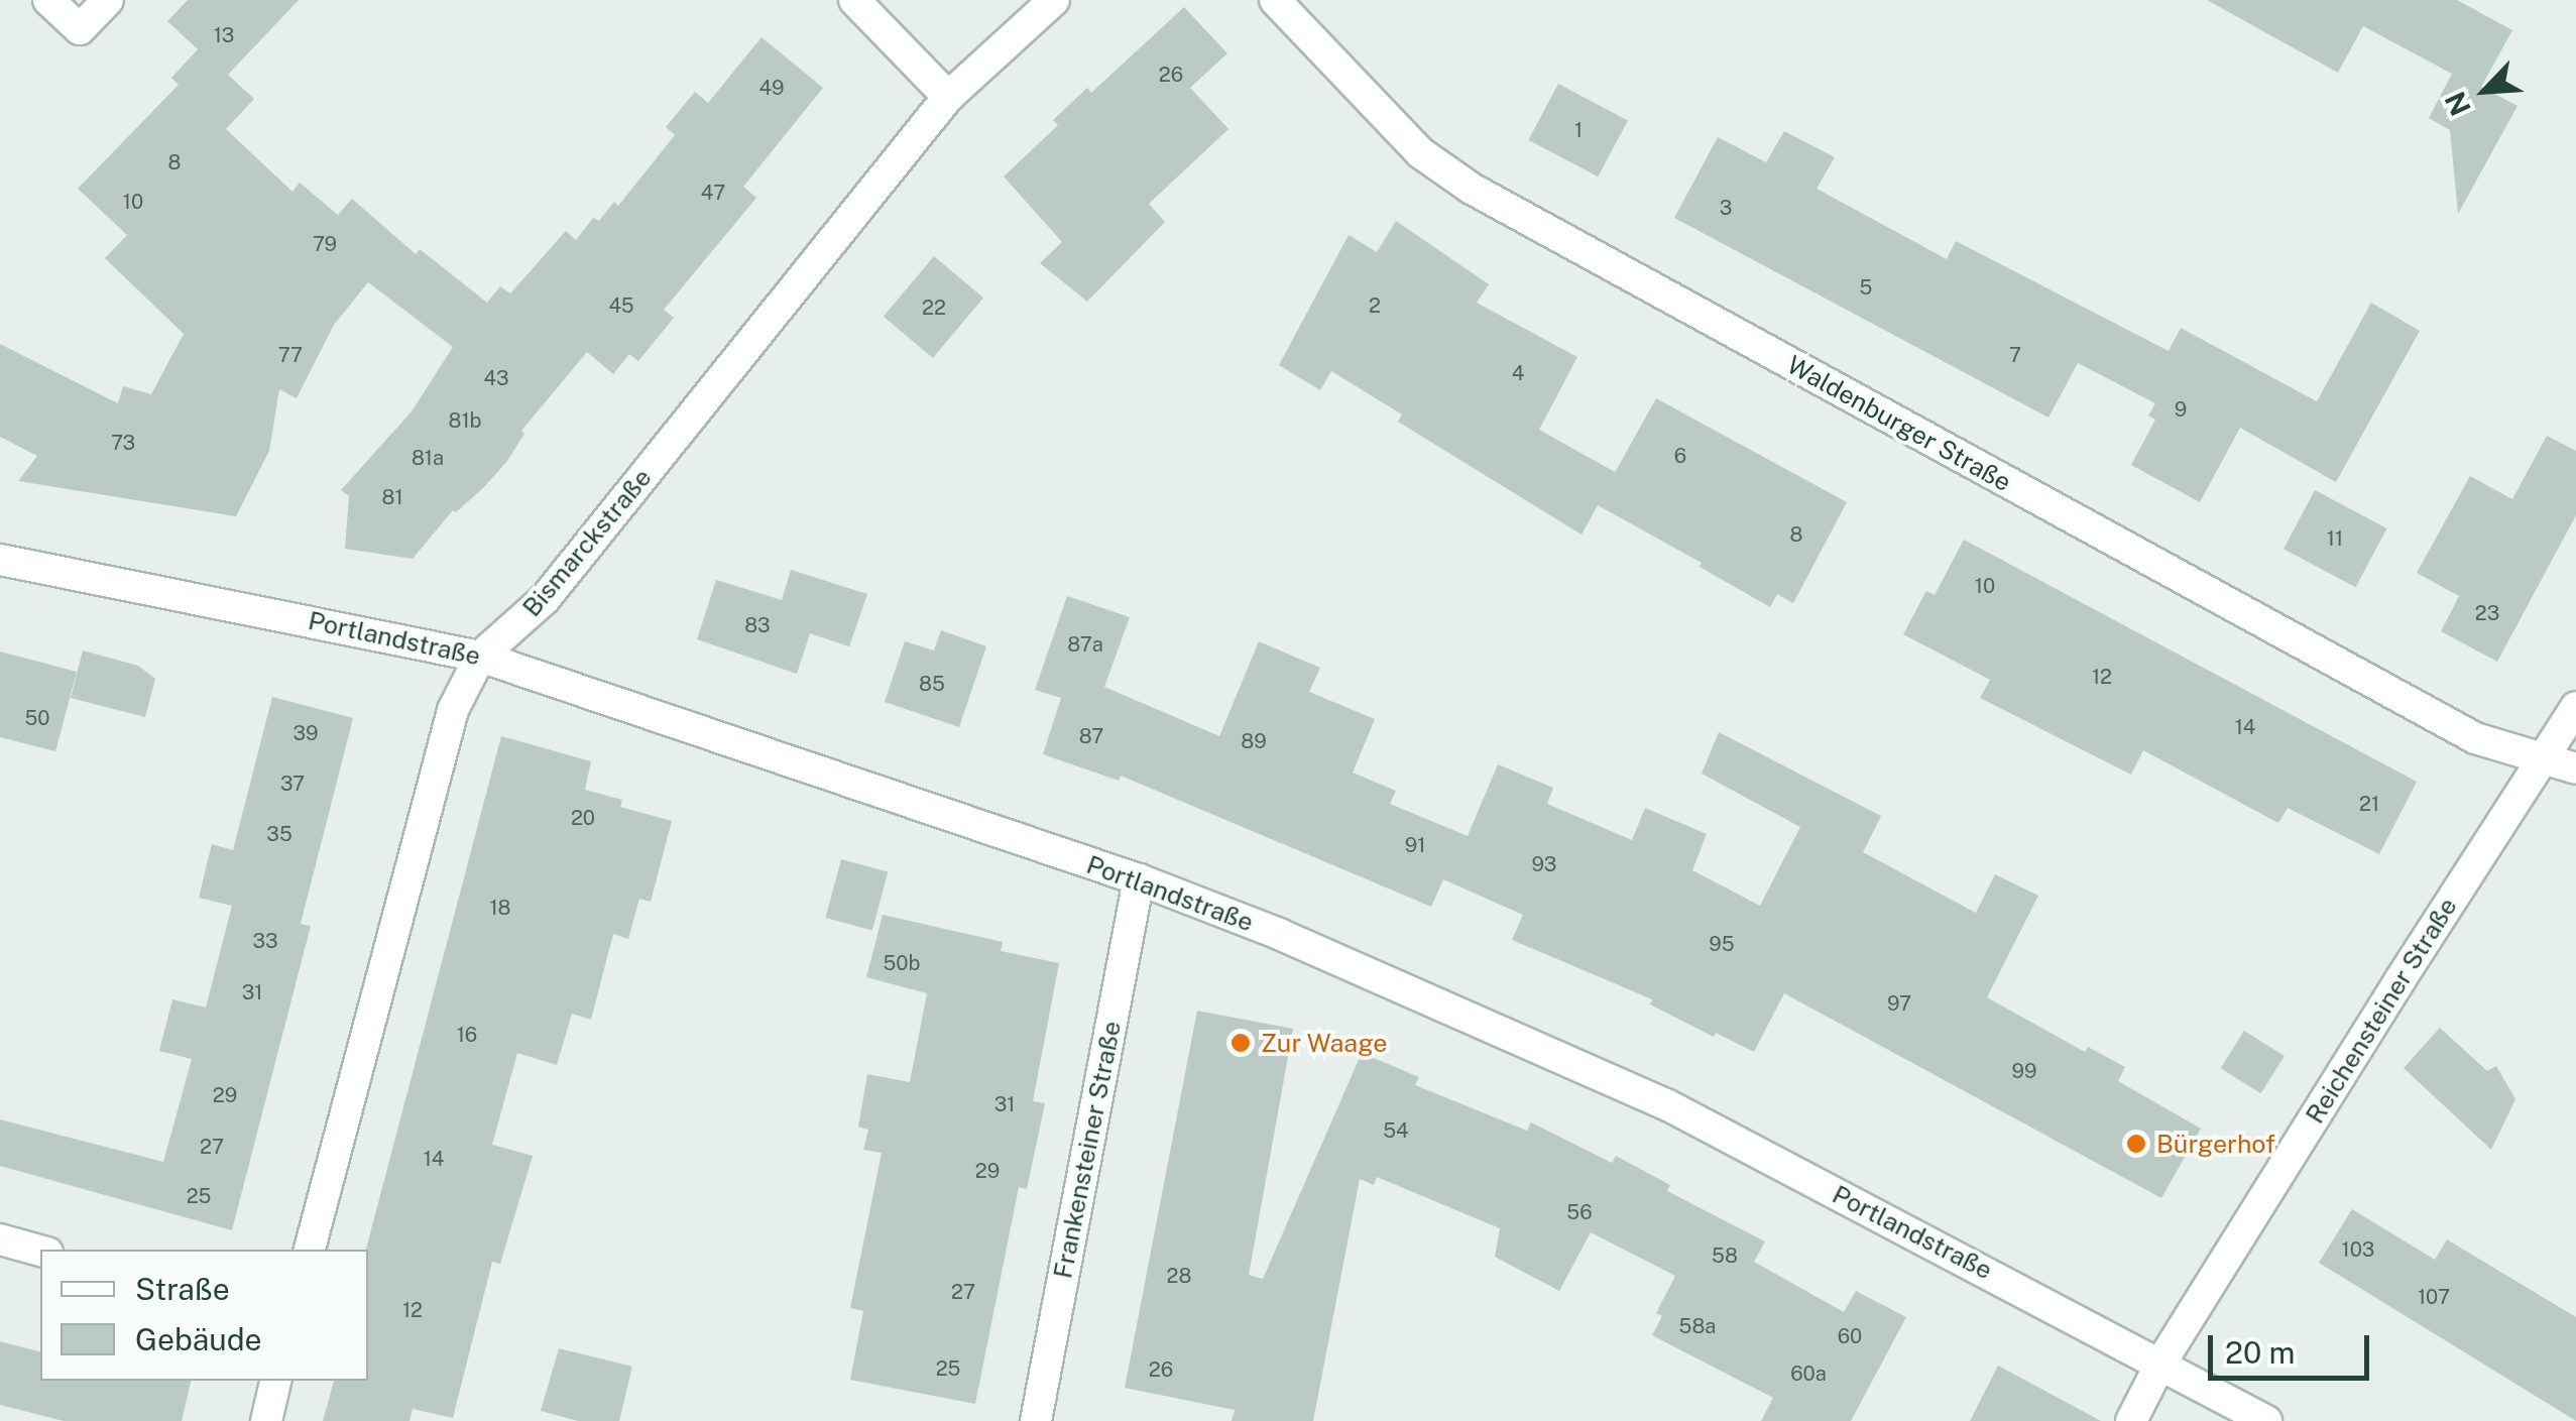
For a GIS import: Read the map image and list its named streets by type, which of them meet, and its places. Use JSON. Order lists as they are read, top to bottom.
{
  "streets": {
    "street": [
      "Waldenburger Straße",
      "Bismarckstraße",
      "Portlandstraße",
      "Reichensteiner Straße",
      "Frankensteiner Straße"
    ]
  },
  "crossings": [
    ["Waldenburger Straße", "Reichensteiner Straße"],
    ["Bismarckstraße", "Portlandstraße"],
    ["Portlandstraße", "Reichensteiner Straße"],
    ["Portlandstraße", "Frankensteiner Straße"]
  ],
  "places": ["Zur Waage", "Bürgerhof"],
  "house_numbers": [
    "13",
    "26",
    "49",
    "1",
    "8",
    "47",
    "10",
    "3",
    "79",
    "5",
    "45",
    "2",
    "22",
    "77",
    "7",
    "4",
    "43",
    "9",
    "81b",
    "73",
    "6",
    "81a",
    "81",
    "8",
    "11",
    "10",
    "23",
    "83",
    "87a",
    "12",
    "85",
    "50",
    "14",
    "39",
    "87",
    "89",
    "37",
    "21",
    "20",
    "35",
    "91",
    "93",
    "18",
    "33",
    "95",
    "50b",
    "31",
    "97",
    "16",
    "99",
    "29",
    "31",
    "54",
    "27",
    "14",
    "29",
    "25",
    "56",
    "103",
    "58",
    "28",
    "27",
    "107",
    "12",
    "58a",
    "60",
    "25",
    "26",
    "60a"
  ],
  "legend": ["Straße", "Gebäude"],
  "scale_bar": "20 m",
  "north": "bottom left"
}
